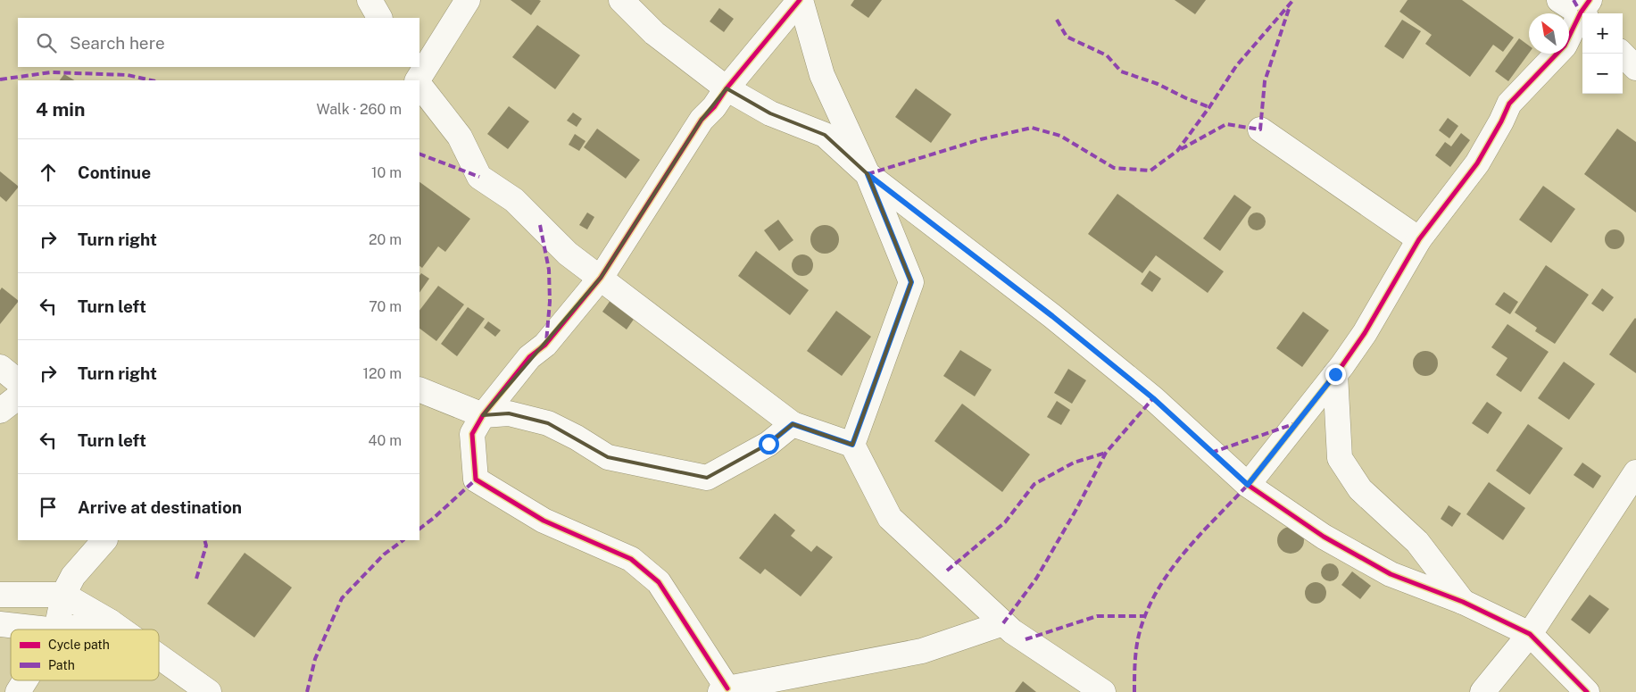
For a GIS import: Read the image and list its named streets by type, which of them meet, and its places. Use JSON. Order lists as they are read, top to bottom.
{
  "legend": ["Cycle path", "Path"],
  "north": "top left",
  "page": {
    "map_buttons": ["+", "−"],
    "search": "Search here",
    "heading": ["4 min", "Walk · 260 m"],
    "list": [
      ["Continue", "10 m"],
      ["Turn right", "20 m"],
      ["Turn left", "70 m"],
      ["Turn right", "120 m"],
      ["Turn left", "40 m"],
      "Arrive at destination"
    ]
  }
}
